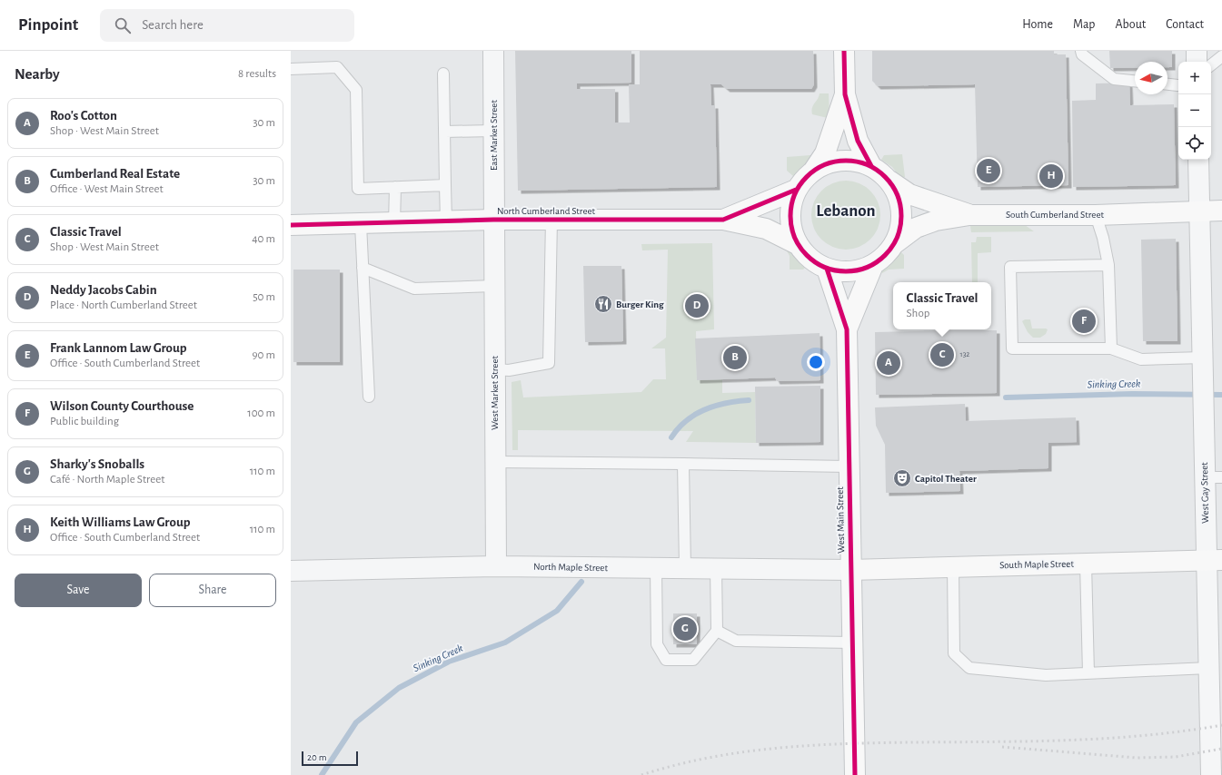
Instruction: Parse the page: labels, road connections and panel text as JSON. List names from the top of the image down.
{
  "streets": {
    "main road": [
      "North Cumberland Street",
      "South Cumberland Street",
      "West Main Street",
      "South Maple Street"
    ],
    "street": [
      "East Market Street",
      "West Market Street",
      "West Gay Street",
      "North Maple Street"
    ]
  },
  "crossings": [
    ["East Market Street", "North Cumberland Street"],
    ["East Market Street", "West Market Street"],
    ["North Cumberland Street", "South Cumberland Street"],
    ["North Cumberland Street", "West Market Street"],
    ["North Cumberland Street", "West Main Street"],
    ["South Cumberland Street", "West Gay Street"],
    ["South Cumberland Street", "West Main Street"],
    ["West Market Street", "North Maple Street"],
    ["West Gay Street", "South Maple Street"],
    ["West Main Street", "South Maple Street"],
    ["West Main Street", "North Maple Street"],
    ["South Maple Street", "North Maple Street"]
  ],
  "districts": ["Lebanon"],
  "water": ["Sinking Creek"],
  "places": {
    "restaurant": ["Burger King"],
    "theatre": ["Capitol Theater"]
  },
  "house_numbers": ["132"],
  "scale_bar": "20 m",
  "north": "left",
  "page": {
    "header": "Pinpoint",
    "search": "Search here",
    "nav": [
      "Home",
      "Map",
      "About",
      "Contact"
    ],
    "heading": ["Nearby", "8 results"],
    "map_buttons": ["+", "−"],
    "list": [
      {
        "mark": "A",
        "name": "Roo's Cotton",
        "note": "Shop · West Main Street",
        "value": "30 m"
      },
      {
        "mark": "B",
        "name": "Cumberland Real Estate",
        "note": "Office · West Main Street",
        "value": "30 m"
      },
      {
        "mark": "C",
        "name": "Classic Travel",
        "note": "Shop · West Main Street",
        "value": "40 m"
      },
      {
        "mark": "D",
        "name": "Neddy Jacobs Cabin",
        "note": "Place · North Cumberland Street",
        "value": "50 m"
      },
      {
        "mark": "E",
        "name": "Frank Lannom Law Group",
        "note": "Office · South Cumberland Street",
        "value": "90 m"
      },
      {
        "mark": "F",
        "name": "Wilson County Courthouse",
        "note": "Public building",
        "value": "100 m"
      },
      {
        "mark": "G",
        "name": "Sharky's Snoballs",
        "note": "Café · North Maple Street",
        "value": "110 m"
      },
      {
        "mark": "H",
        "name": "Keith Williams Law Group",
        "note": "Office · South Cumberland Street",
        "value": "110 m"
      }
    ],
    "pins": [
      "E",
      "H",
      "D",
      "F",
      "C",
      "B",
      "A",
      "G"
    ],
    "popup": ["Classic Travel", "Shop"],
    "buttons": ["Save", "Share"],
    "scale": "20 m"
  }
}
